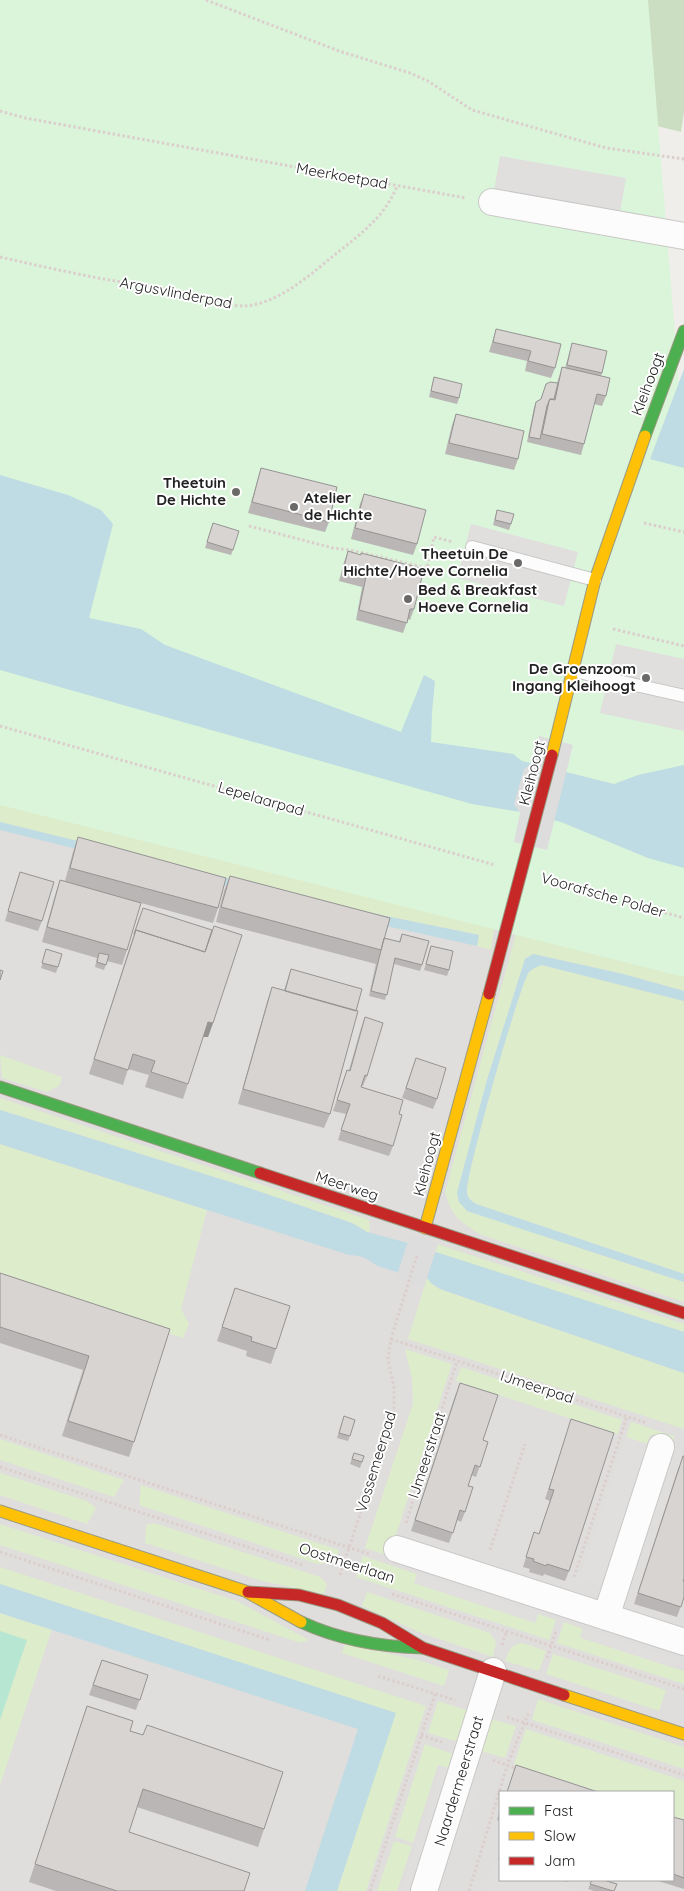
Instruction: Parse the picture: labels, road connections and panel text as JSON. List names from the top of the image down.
{
  "streets": {
    "street": ["Kleihoogt", "Meerweg", "Naardermeerstraat"],
    "path": [
      "Meerkoetpad",
      "Argusvlinderpad",
      "Lepelaarpad",
      "Voorafsche Polder",
      "IJmeerpad",
      "IJmeerstraat",
      "Vossemeerpad",
      "Oostmeerlaan"
    ]
  },
  "crossings": [
    ["Meerkoetpad", "Argusvlinderpad"],
    ["Kleihoogt", "Lepelaarpad"],
    ["Kleihoogt", "Voorafsche Polder"],
    ["Kleihoogt", "Meerweg"],
    ["Lepelaarpad", "Voorafsche Polder"],
    ["IJmeerpad", "IJmeerstraat"],
    ["IJmeerpad", "Vossemeerpad"],
    ["Vossemeerpad", "Oostmeerlaan"]
  ],
  "places": [
    "Theetuin De Hichte",
    "Atelier de Hichte",
    "Theetuin De Hichte/Hoeve Cornelia",
    "Bed & Breakfast Hoeve Cornelia",
    "De Groenzoom Ingang Kleihoogt"
  ],
  "legend": ["Fast", "Slow", "Jam"]
}
